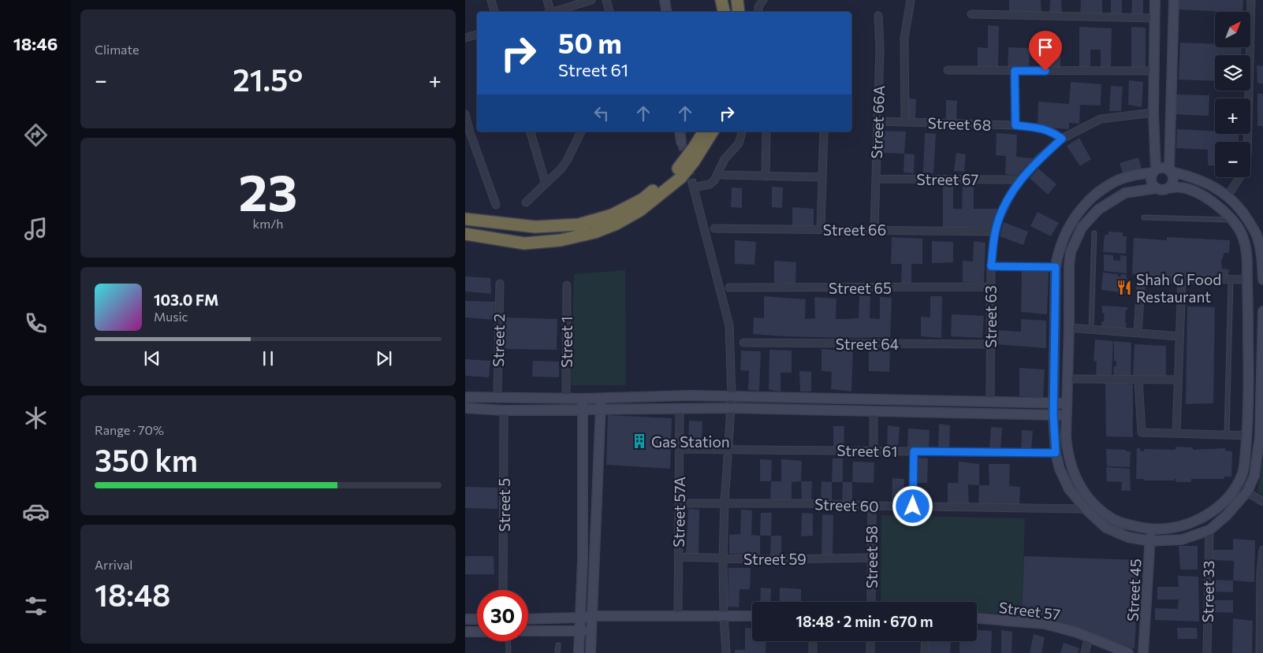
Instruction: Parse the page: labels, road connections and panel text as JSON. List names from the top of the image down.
{
  "streets": {
    "street": [
      "Street 66A",
      "Street 68",
      "Street 67",
      "Street 66",
      "Street 65",
      "Street 63",
      "Street 2",
      "Street 1",
      "Street 64",
      "Street 61",
      "Street 5",
      "Street 60",
      "Street 57A",
      "Street 58",
      "Street 59",
      "Street 45",
      "Street 33",
      "Street 57"
    ]
  },
  "crossings": [
    ["Street 66A", "Street 68"],
    ["Street 66A", "Street 67"],
    ["Street 66A", "Street 66"],
    ["Street 68", "Street 63"],
    ["Street 67", "Street 63"],
    ["Street 66", "Street 63"],
    ["Street 65", "Street 63"],
    ["Street 63", "Street 64"],
    ["Street 61", "Street 57A"],
    ["Street 60", "Street 57A"],
    ["Street 60", "Street 58"],
    ["Street 57A", "Street 59"],
    ["Street 58", "Street 59"]
  ],
  "places": {
    "restaurant": ["Shah G Food Restaurant"],
    "building": ["Gas Station"]
  },
  "north": "top right",
  "page": {
    "tabs": "18:46",
    "tile": [
      "Climate",
      ["23", "km/h"],
      ["Range · 70%", "350 km"],
      ["Arrival", "18:48"]
    ],
    "map_buttons": ["+", "−"],
    "turn": ["50 m", "Street 61"],
    "heat": ["−", "21.5°", "+"],
    "song": ["103.0 FM", "Music"],
    "limit": "30",
    "trip": "18:48 · 2 min · 670 m"
  }
}
